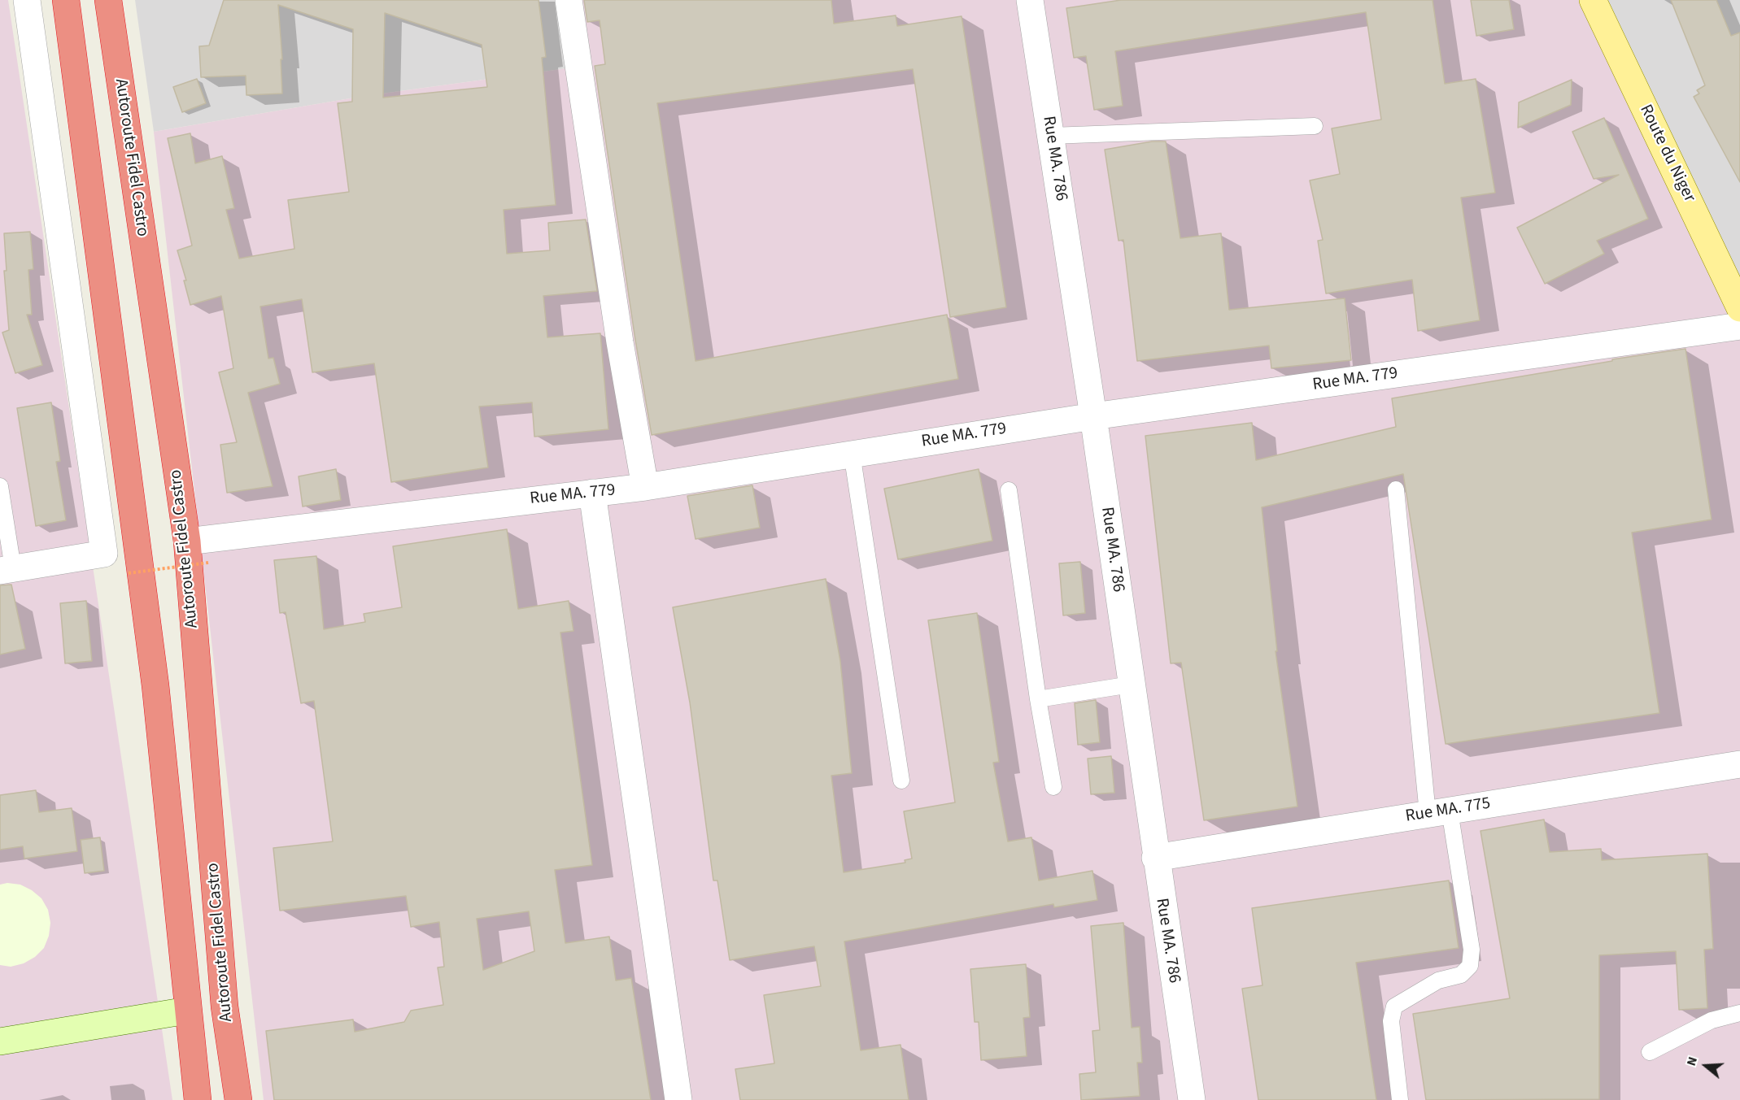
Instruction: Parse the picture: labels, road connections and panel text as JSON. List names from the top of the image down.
{
  "streets": {
    "highway": ["Autoroute Fidel Castro"],
    "main road": ["Route du Niger"],
    "street": ["Rue MA. 786", "Rue MA. 779", "Rue MA. 775"]
  },
  "crossings": [
    ["Autoroute Fidel Castro", "Rue MA. 779"],
    ["Rue MA. 786", "Rue MA. 779"],
    ["Rue MA. 786", "Rue MA. 775"]
  ],
  "north": "left"
}
